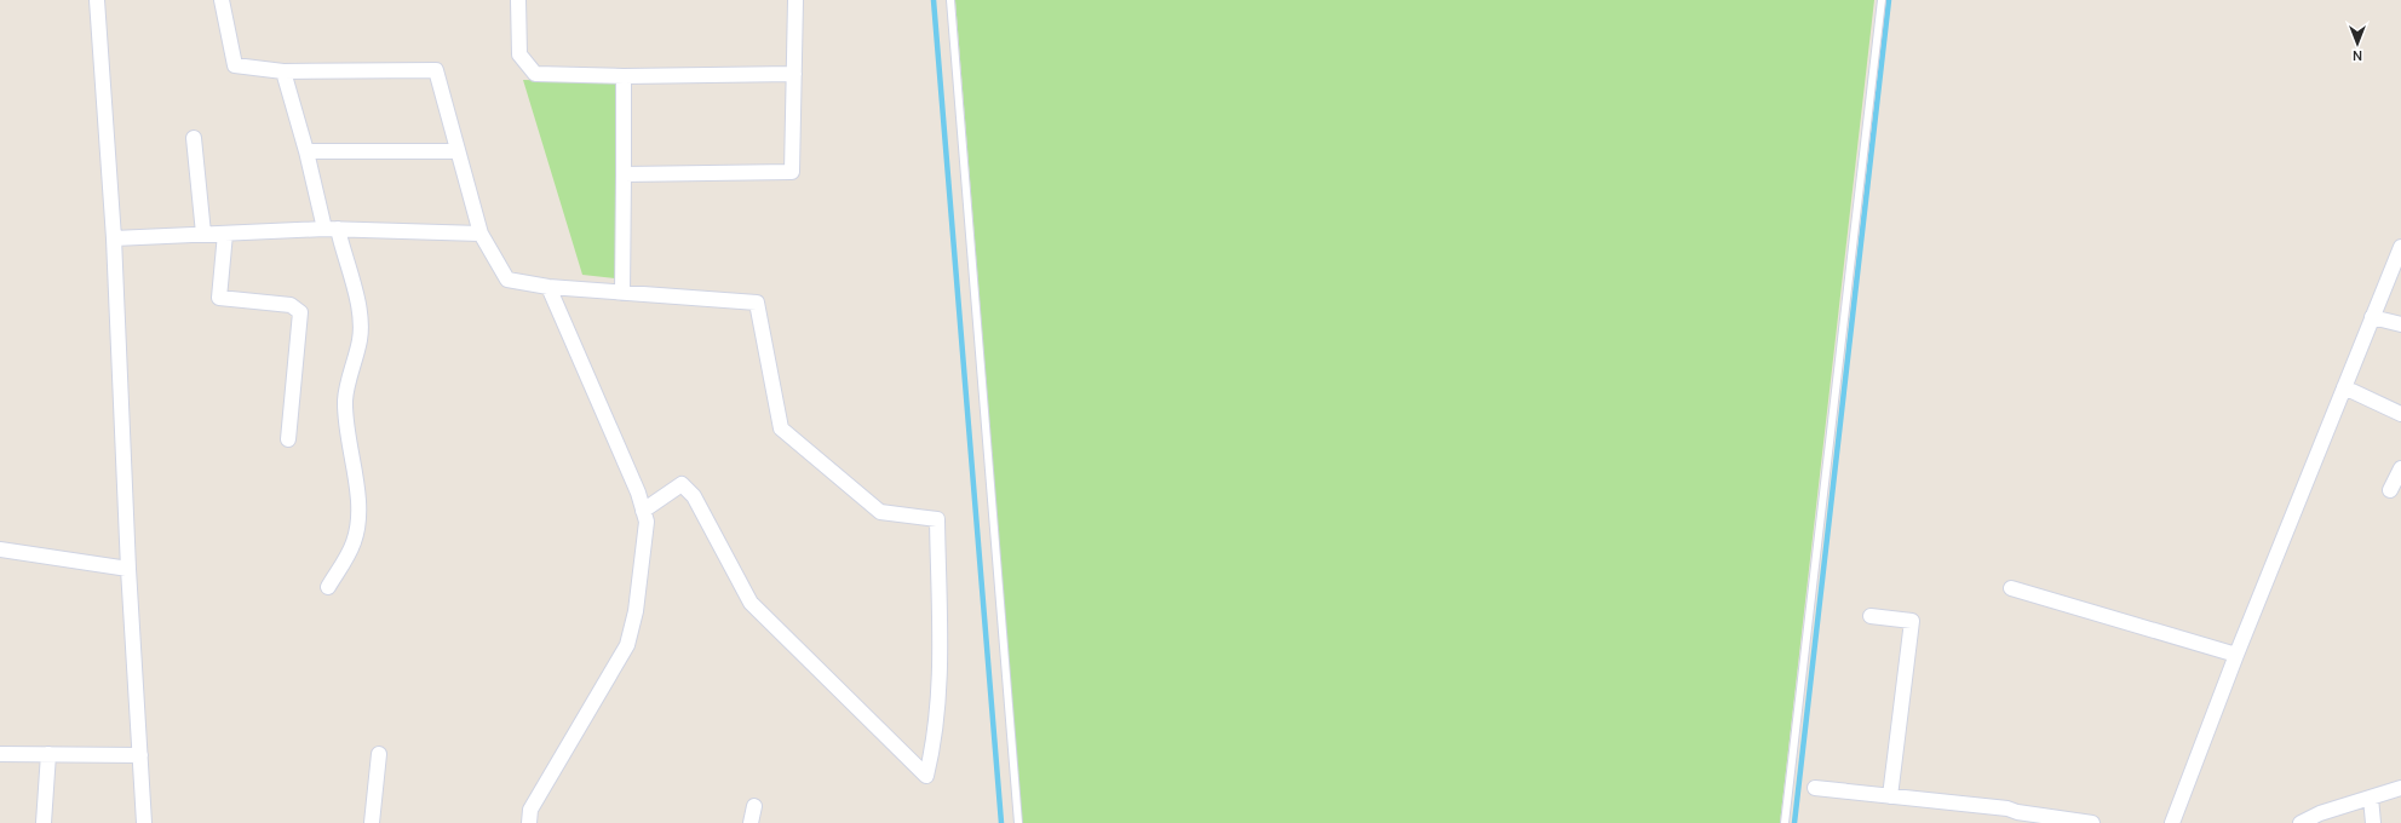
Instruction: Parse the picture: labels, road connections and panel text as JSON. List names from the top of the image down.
{
  "north": "bottom"
}
